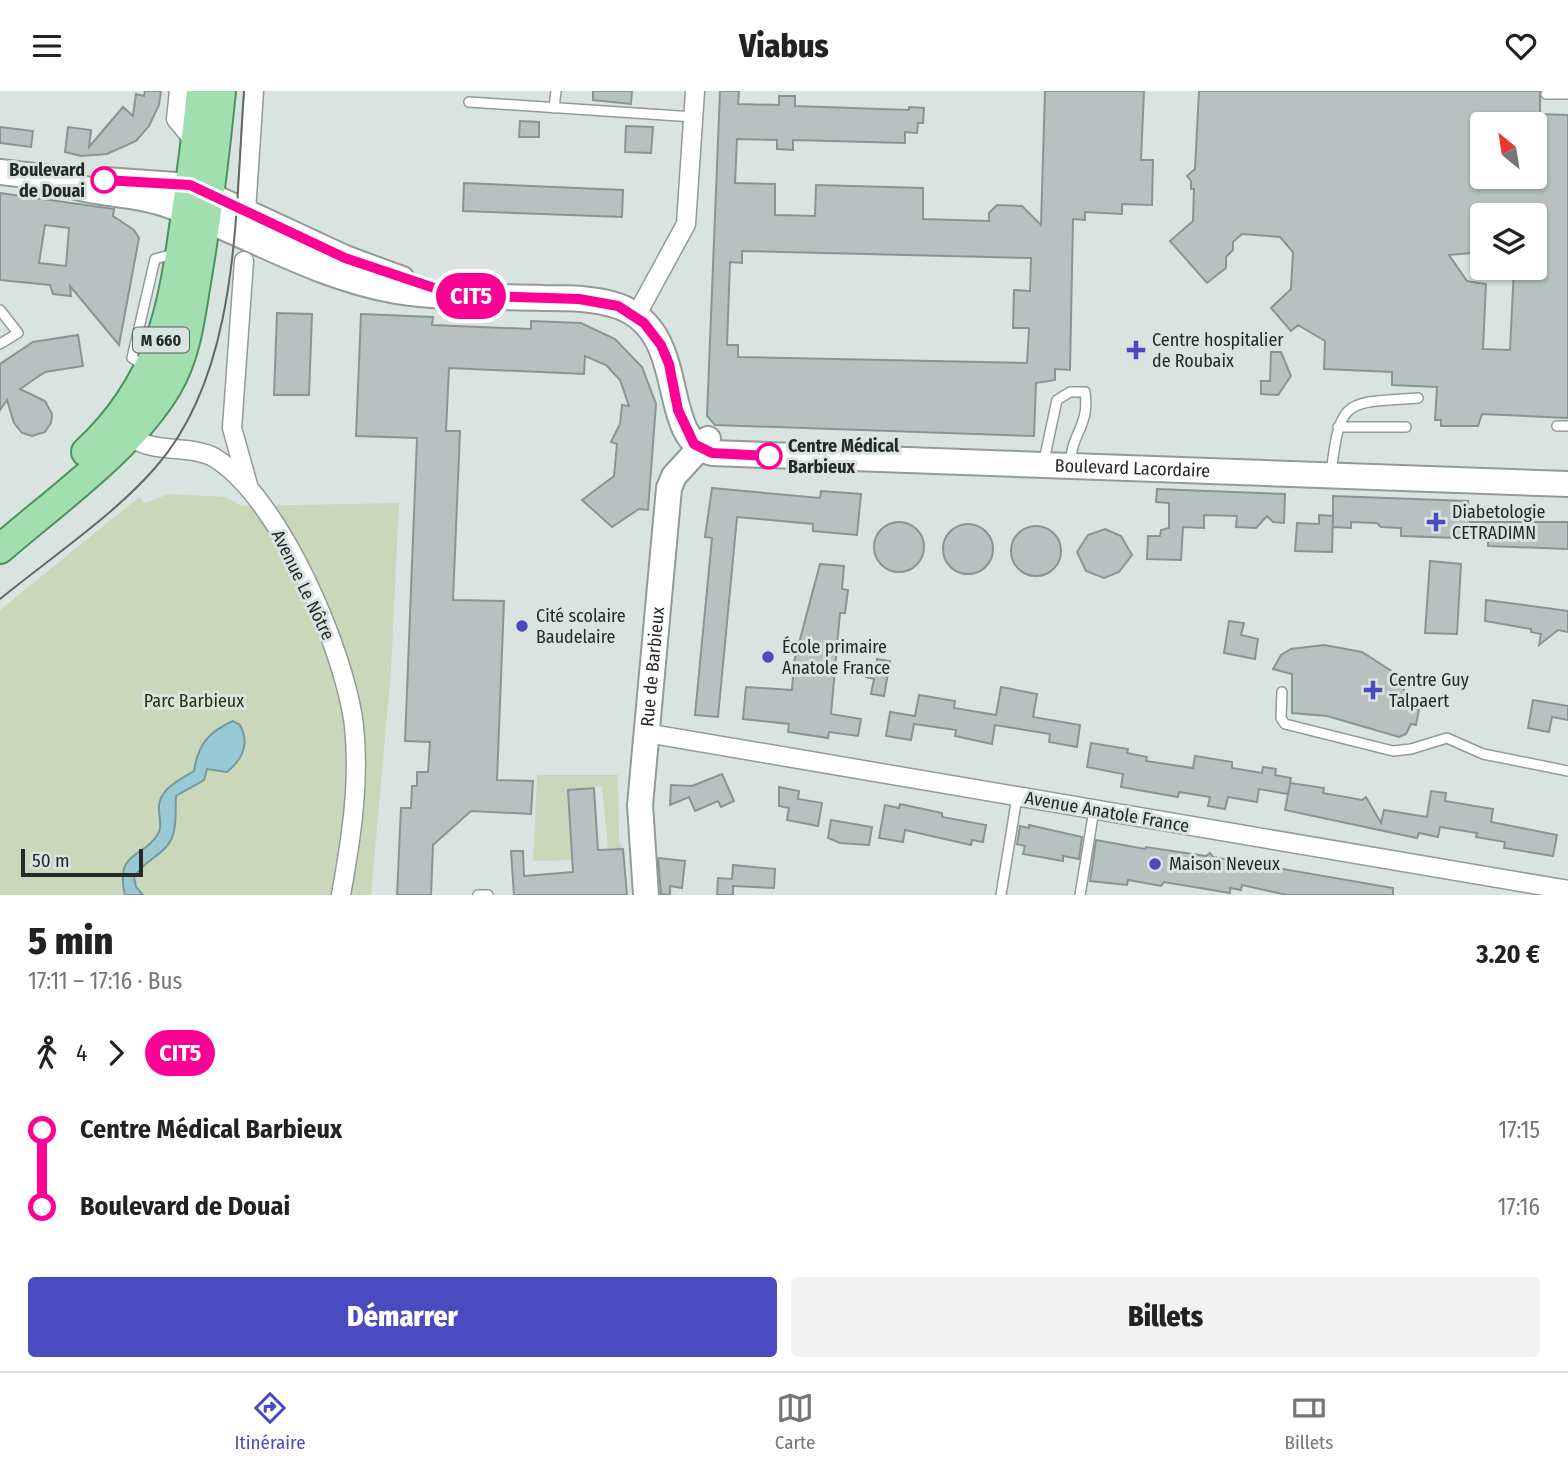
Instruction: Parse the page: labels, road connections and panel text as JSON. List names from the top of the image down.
{
  "streets": {
    "main road": ["M 660", "Boulevard Lacordaire", "Rue de Barbieux"],
    "street": ["Avenue Le Nôtre", "Avenue Anatole France"]
  },
  "crossings": [
    ["M 660", "Avenue Le Nôtre"],
    ["Boulevard Lacordaire", "Rue de Barbieux"],
    ["Rue de Barbieux", "Avenue Anatole France"]
  ],
  "parks": ["Parc Barbieux"],
  "places": {
    "other": [
      "Boulevard de Douai",
      "Centre Médical Barbieux",
      "Cité scolaire Baudelaire",
      "École primaire Anatole France",
      "Maison Neveux"
    ],
    "health": ["Centre hospitalier de Roubaix", "Diabetologie CETRADIMN", "Centre Guy Talpaert"]
  },
  "lines": ["bus line CIT5"],
  "scale_bar": "50 m",
  "north": "top left",
  "page": {
    "header": "Viabus",
    "on_map": "CIT5",
    "scale": "50 m",
    "heading": ["5 min", "17:11 – 17:16 · Bus", "3.20 €"],
    "legs": ["4", "CIT5"],
    "list": [
      {
        "name": "Centre Médical Barbieux",
        "value": "17:15"
      },
      {
        "name": "Boulevard de Douai",
        "value": "17:16"
      }
    ],
    "buttons": ["Démarrer", "Billets"],
    "tabs": ["Itinéraire", "Carte", "Billets"]
  }
}
